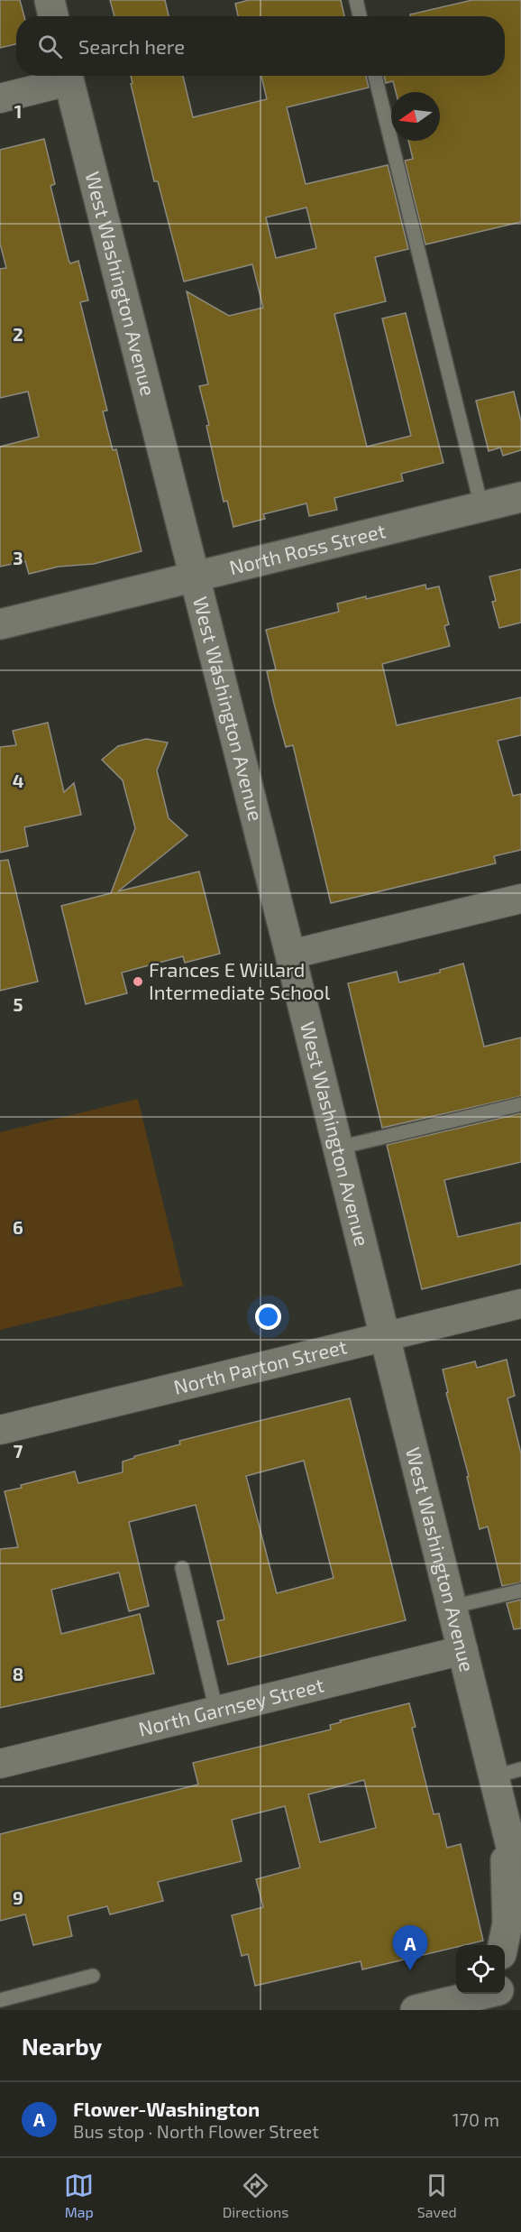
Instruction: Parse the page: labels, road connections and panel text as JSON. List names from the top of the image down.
{
  "streets": {
    "street": [
      "West Washington Avenue",
      "North Ross Street",
      "North Parton Street",
      "North Garnsey Street"
    ]
  },
  "crossings": [
    ["West Washington Avenue", "North Ross Street"],
    ["West Washington Avenue", "North Parton Street"],
    ["West Washington Avenue", "North Garnsey Street"]
  ],
  "places": ["Frances E Willard Intermediate School"],
  "north": "left",
  "page": {
    "search": "Search here",
    "pins": "A",
    "heading": "Nearby",
    "list": [
      {
        "mark": "A",
        "name": "Flower-Washington",
        "note": "Bus stop · North Flower Street",
        "value": "170 m"
      }
    ],
    "nav": ["Map", "Directions", "Saved"]
  },
  "grid": {
    "rows": [
      "1",
      "2",
      "3",
      "4",
      "5",
      "6",
      "7",
      "8",
      "9"
    ]
  }
}
